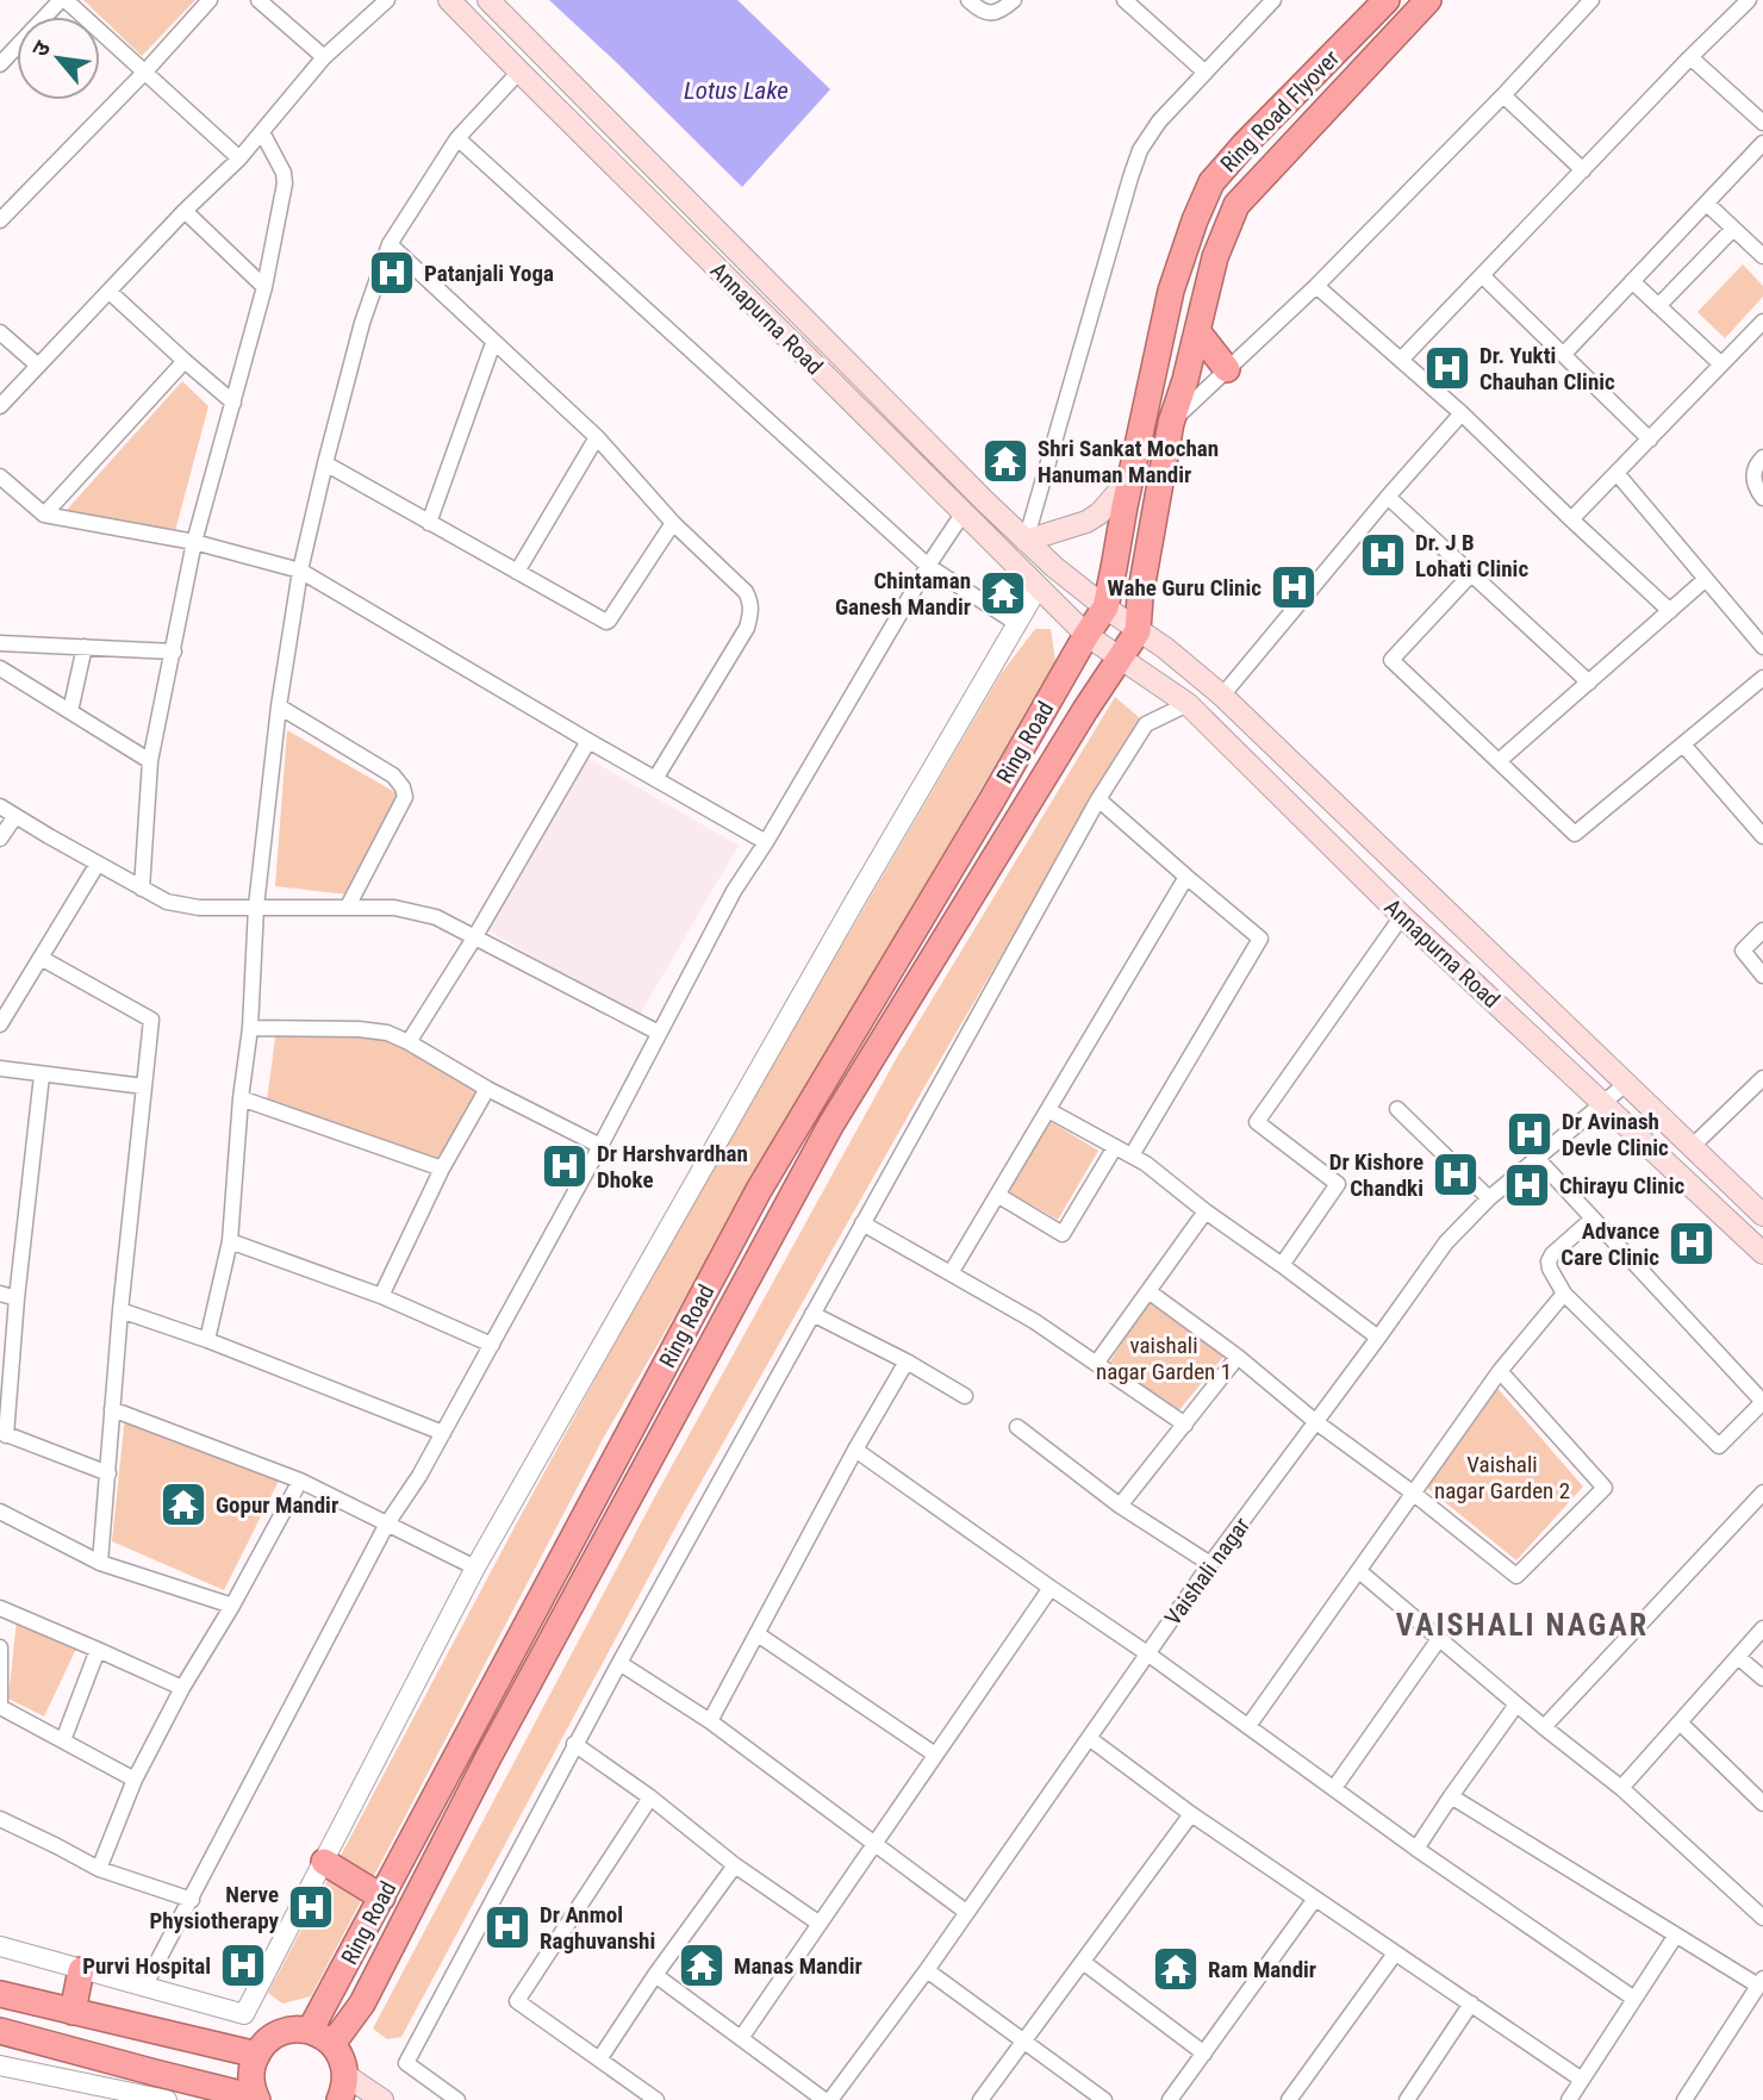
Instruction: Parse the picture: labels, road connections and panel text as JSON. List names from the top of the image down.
{
  "streets": {
    "highway": ["Ring Road Flyover", "Ring Road"],
    "main road": ["Annapurna Road"],
    "street": ["Vaishali nagar"]
  },
  "crossings": [
    ["Annapurna Road", "Ring Road"],
    ["Annapurna Road", "Vaishali nagar"]
  ],
  "districts": ["VAISHALI NAGAR"],
  "water": ["Lotus Lake"],
  "parks": ["vaishali nagar Garden 1", "Vaishali nagar Garden 2"],
  "places": {
    "hospital": [
      "Patanjali Yoga",
      "Dr. Yukti Chauhan Clinic",
      "Dr. J B Lohati Clinic",
      "Wahe Guru Clinic",
      "Dr Avinash Devle Clinic",
      "Dr Harshvardhan Dhoke",
      "Dr Kishore Chandki",
      "Chirayu Clinic",
      "Advance Care Clinic",
      "Nerve Physiotherapy",
      "Dr Anmol Raghuvanshi",
      "Purvi Hospital"
    ],
    "temple": [
      "Shri Sankat Mochan Hanuman Mandir",
      "Chintaman Ganesh Mandir",
      "Gopur Mandir",
      "Manas Mandir",
      "Ram Mandir"
    ]
  },
  "north": "top left"
}
